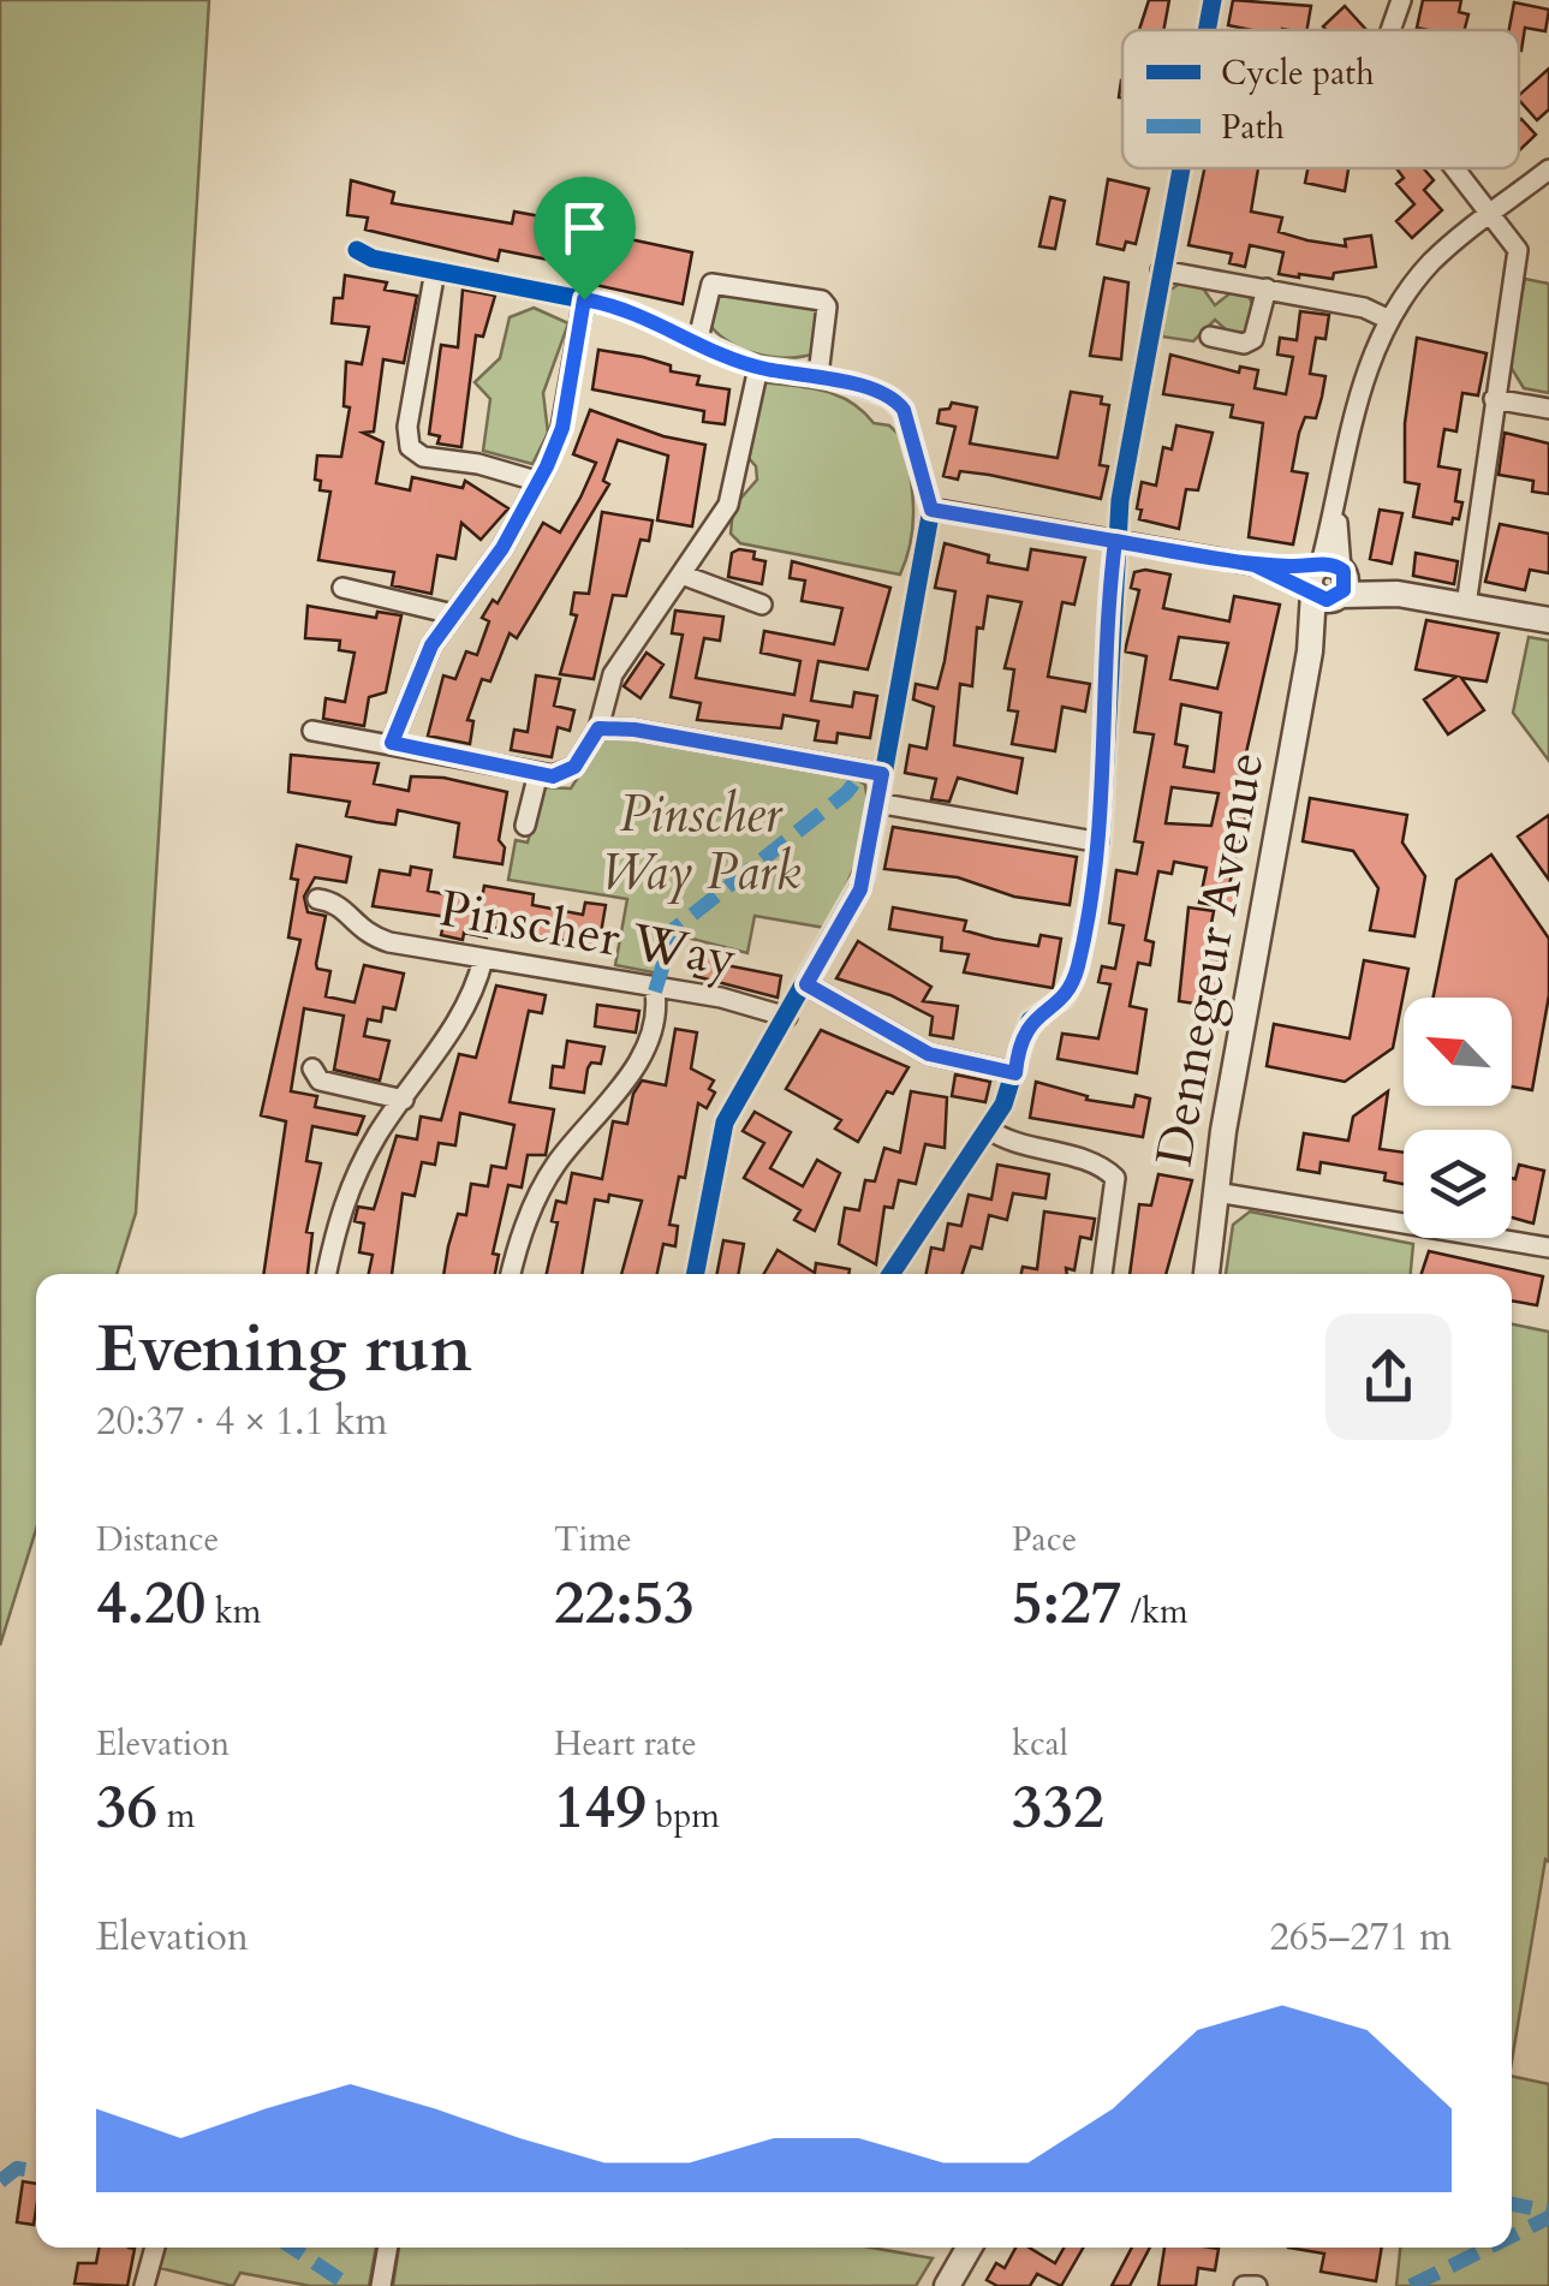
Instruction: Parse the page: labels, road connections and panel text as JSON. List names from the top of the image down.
{
  "streets": {
    "street": ["Pinscher Way", "Dennegeur Avenue"]
  },
  "parks": ["Pinscher Way Park"],
  "legend": ["Cycle path", "Path"],
  "north": "top left",
  "page": {
    "heading": ["Evening run", "20:37 · 4 × 1.1 km"],
    "stats": [
      ["Distance", "4.20 km"],
      ["Time", "22:53"],
      ["Pace", "5:27 /km"],
      ["Elevation", "36 m"],
      ["Heart rate", "149 bpm"],
      ["kcal", "332"]
    ],
    "chart": ["Elevation", "265–271 m"]
  }
}
